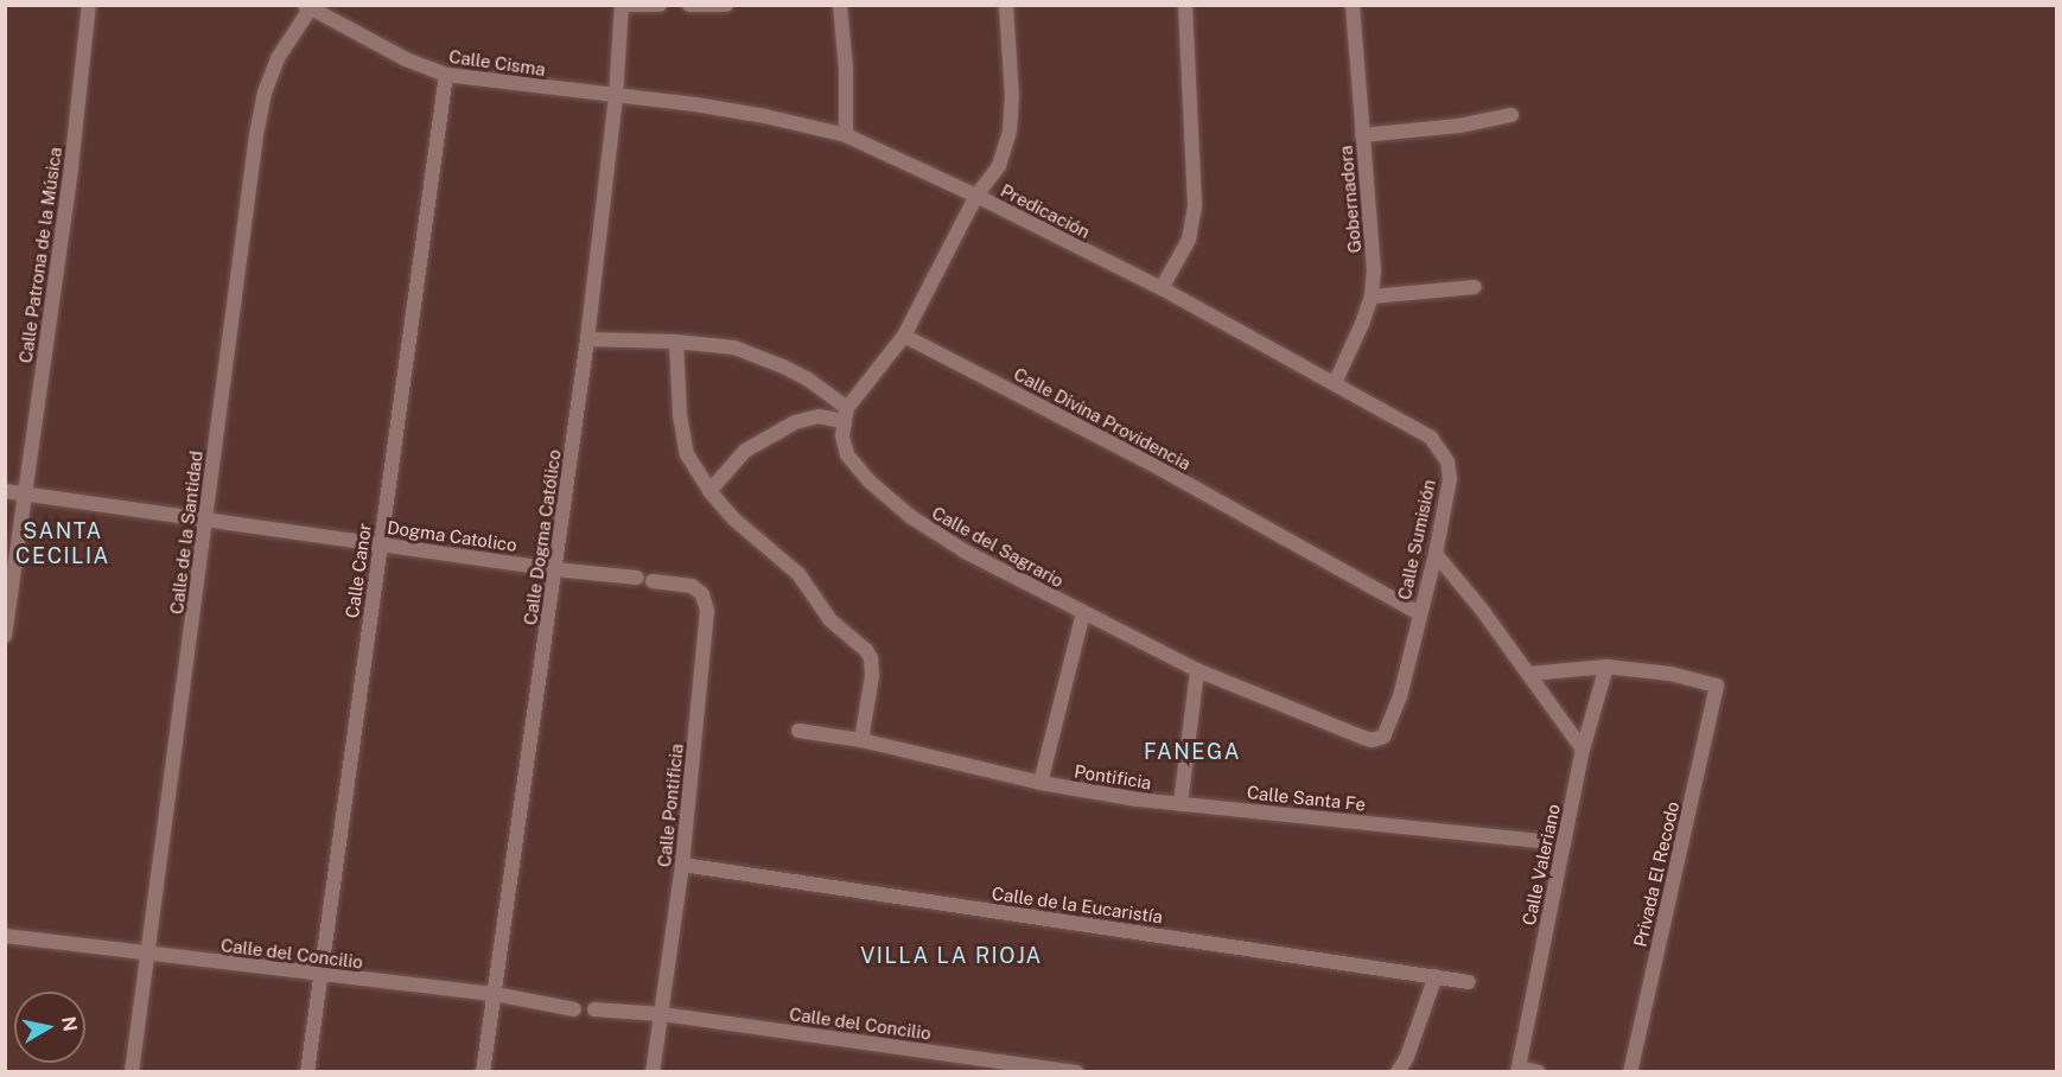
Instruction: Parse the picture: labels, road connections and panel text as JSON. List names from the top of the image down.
{
  "streets": {
    "street": [
      "Calle Cisma",
      "Gobernadora",
      "Predicación",
      "Calle Patrona de la Música",
      "Calle Divina Providencia",
      "Calle de la Santidad",
      "Dogma Catolico",
      "Calle Dogma Católico",
      "Calle Sumisión",
      "Calle del Sagrario",
      "Calle Canor",
      "Pontificia",
      "Calle Santa Fe",
      "Calle Pontificia",
      "Calle Valeriano",
      "Privada El Recodo",
      "Calle de la Eucaristía",
      "Calle del Concilio"
    ]
  },
  "crossings": [
    ["Calle Cisma", "Predicación"],
    ["Calle Cisma", "Calle de la Santidad"],
    ["Calle Cisma", "Calle Dogma Católico"],
    ["Calle Cisma", "Calle Canor"],
    ["Gobernadora", "Predicación"],
    ["Predicación", "Calle Dogma Católico"],
    ["Predicación", "Calle Sumisión"],
    ["Calle Patrona de la Música", "Dogma Catolico"],
    ["Calle Divina Providencia", "Calle Sumisión"],
    ["Calle de la Santidad", "Dogma Catolico"],
    ["Calle de la Santidad", "Calle del Concilio"],
    ["Dogma Catolico", "Calle Dogma Católico"],
    ["Dogma Catolico", "Calle Canor"],
    ["Calle Dogma Católico", "Calle del Concilio"],
    ["Calle Sumisión", "Calle del Sagrario"],
    ["Calle Canor", "Calle del Concilio"],
    ["Pontificia", "Calle Santa Fe"],
    ["Calle Santa Fe", "Calle Valeriano"],
    ["Calle Pontificia", "Calle de la Eucaristía"],
    ["Calle Pontificia", "Calle del Concilio"],
    ["Calle Valeriano", "Privada El Recodo"]
  ],
  "districts": ["SANTA CECILIA", "FANEGA", "VILLA LA RIOJA"],
  "north": "right"
}
